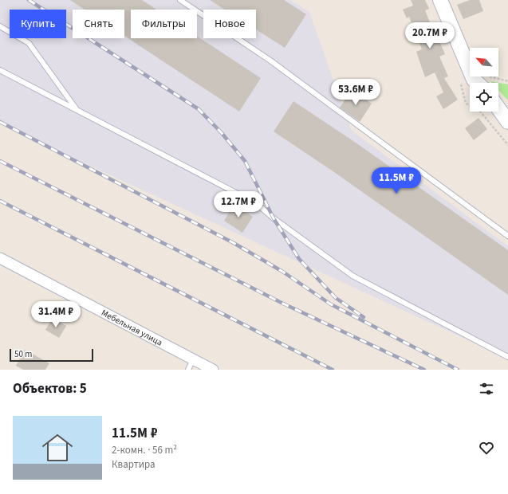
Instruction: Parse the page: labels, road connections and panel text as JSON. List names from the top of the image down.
{
  "streets": {
    "street": ["Мебельная улица"]
  },
  "scale_bar": "50 m",
  "north": "top left",
  "page": {
    "chip": [
      "Купить",
      "Снять",
      "Фильтры",
      "Новое"
    ],
    "price": [
      "20.7M ₽",
      "53.6M ₽",
      "11.5M ₽",
      "12.7M ₽",
      "31.4M ₽"
    ],
    "scale": "50 m",
    "heading": "Объектов: 5",
    "list": [
      {
        "name": "11.5M ₽",
        "note": "2-комн. · 56 m² · Квартира"
      }
    ]
  }
}
